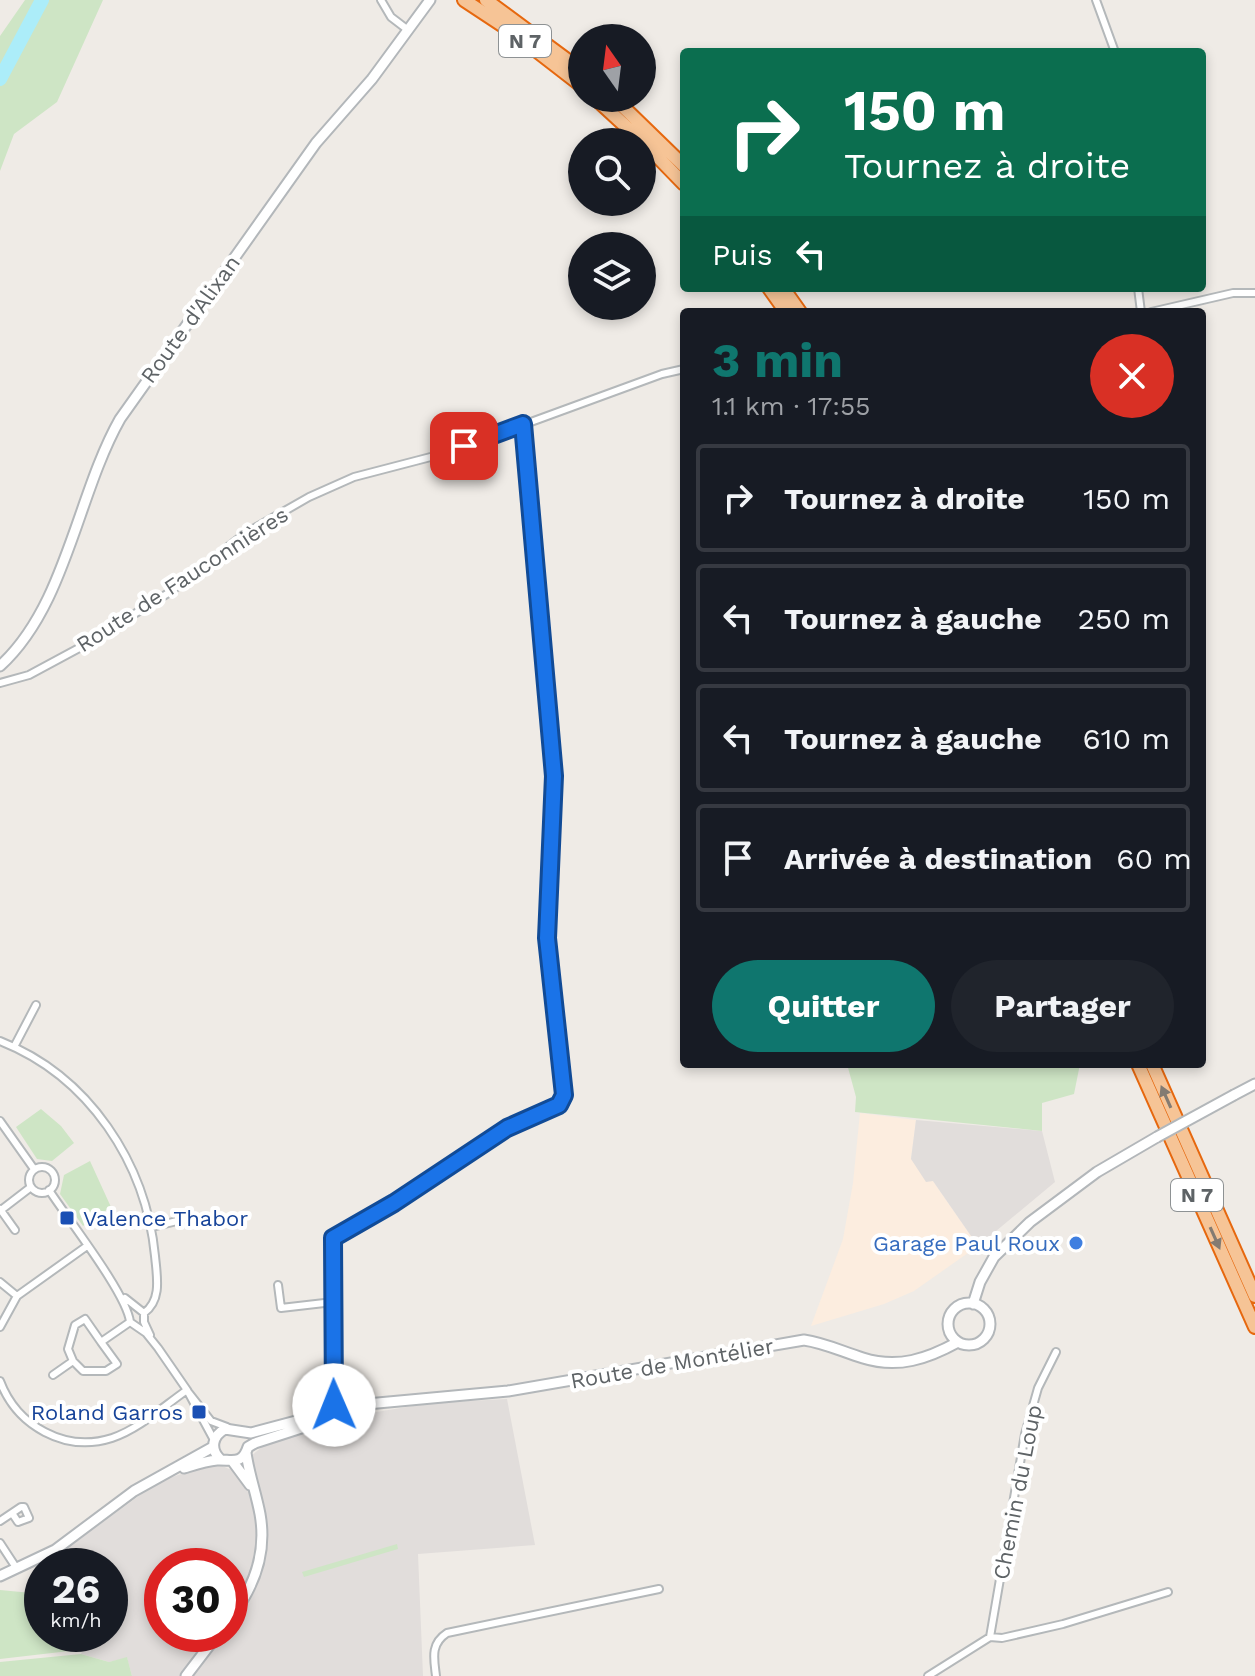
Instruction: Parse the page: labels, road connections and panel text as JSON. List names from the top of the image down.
{
  "streets": {
    "highway": ["N 7"],
    "main road": ["Route d'Alixan", "Route de Montélier"],
    "street": ["Route de Fauconnières", "Chemin du Loup"]
  },
  "places": {
    "transit": ["Valence Thabor", "Roland Garros"],
    "other": ["Garage Paul Roux"]
  },
  "north": "top",
  "page": {
    "turn": ["150 m", "Tournez à droite"],
    "then": "Puis",
    "heading": ["3 min", "1.1 km · 17:55"],
    "list": [
      {
        "name": "Tournez à droite",
        "value": "150 m"
      },
      {
        "name": "Tournez à gauche",
        "value": "250 m"
      },
      {
        "name": "Tournez à gauche",
        "value": "610 m"
      },
      {
        "name": "Arrivée à destination",
        "value": "60 m"
      }
    ],
    "buttons": ["Quitter", "Partager"],
    "speed": "26 km/h",
    "limit": "30"
  }
}
